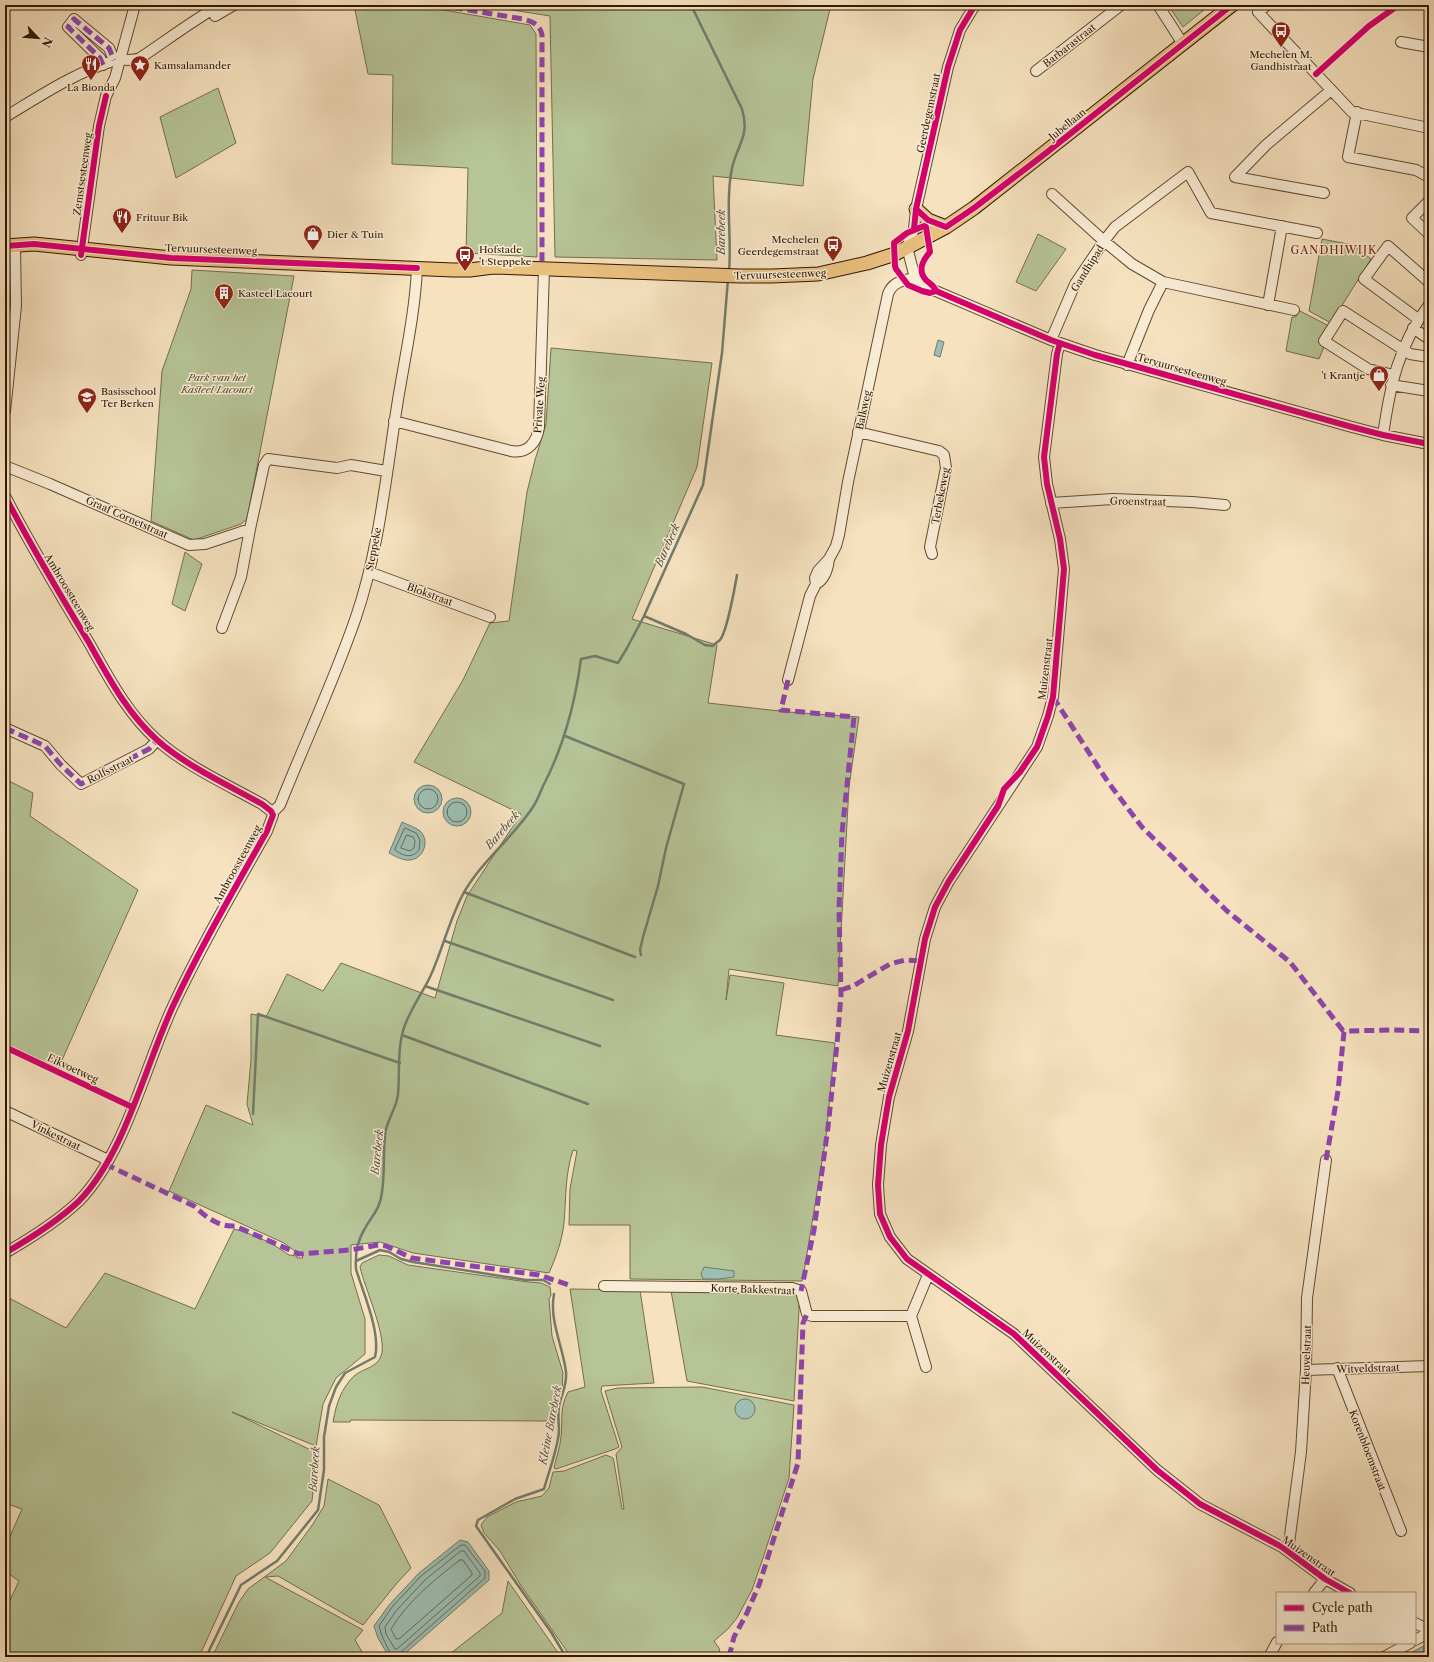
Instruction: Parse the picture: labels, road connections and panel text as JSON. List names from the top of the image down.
{
  "streets": {
    "main road": ["Jubellaan", "Tervuursesteenweg"],
    "street": [
      "Barbarastraat",
      "Geerdegemstraat",
      "Zemstsesteenweg",
      "Gandhipad",
      "Private Weg",
      "Balkweg",
      "Terbekeweg",
      "Groenstraat",
      "Graaf Cornetstraat",
      "Steppeke",
      "Ambroossteenweg",
      "Blokstraat",
      "Muizenstraat",
      "Rolfsstraat",
      "Vinkestraat",
      "Korte Bakkestraat",
      "Heuvelstraat",
      "Witveldstraat",
      "Korenbloemstraat"
    ],
    "cycle path": ["Eikvoetweg"]
  },
  "crossings": [
    ["Geerdegemstraat", "Jubellaan"],
    ["Geerdegemstraat", "Tervuursesteenweg"],
    ["Jubellaan", "Tervuursesteenweg"],
    ["Zemstsesteenweg", "Tervuursesteenweg"],
    ["Tervuursesteenweg", "Gandhipad"],
    ["Tervuursesteenweg", "Private Weg"],
    ["Tervuursesteenweg", "Balkweg"],
    ["Tervuursesteenweg", "Steppeke"],
    ["Tervuursesteenweg", "Muizenstraat"],
    ["Gandhipad", "Muizenstraat"],
    ["Private Weg", "Steppeke"],
    ["Balkweg", "Terbekeweg"],
    ["Groenstraat", "Muizenstraat"],
    ["Steppeke", "Ambroossteenweg"],
    ["Steppeke", "Blokstraat"],
    ["Ambroossteenweg", "Rolfsstraat"],
    ["Ambroossteenweg", "Vinkestraat"],
    ["Muizenstraat", "Heuvelstraat"],
    ["Heuvelstraat", "Witveldstraat"],
    ["Witveldstraat", "Korenbloemstraat"]
  ],
  "districts": ["GANDHIWIJK"],
  "water": ["Barebeek", "Kleine Barebeek"],
  "parks": ["Park van het Kasteel Lacourt"],
  "places": {
    "bus stop": ["Mechelen M. Gandhistraat", "Mechelen Geerdegemstraat", "Hofstade 't Steppeke"],
    "restaurant": ["La Bionda", "Frituur Bik"],
    "place": ["Kamsalamander"],
    "shop": ["Dier & Tuin", "'t Krantje"],
    "building": ["Kasteel Lacourt"],
    "school or university": ["Basisschool Ter Berken"]
  },
  "legend": ["Cycle path", "Path"],
  "north": "bottom right"
}
